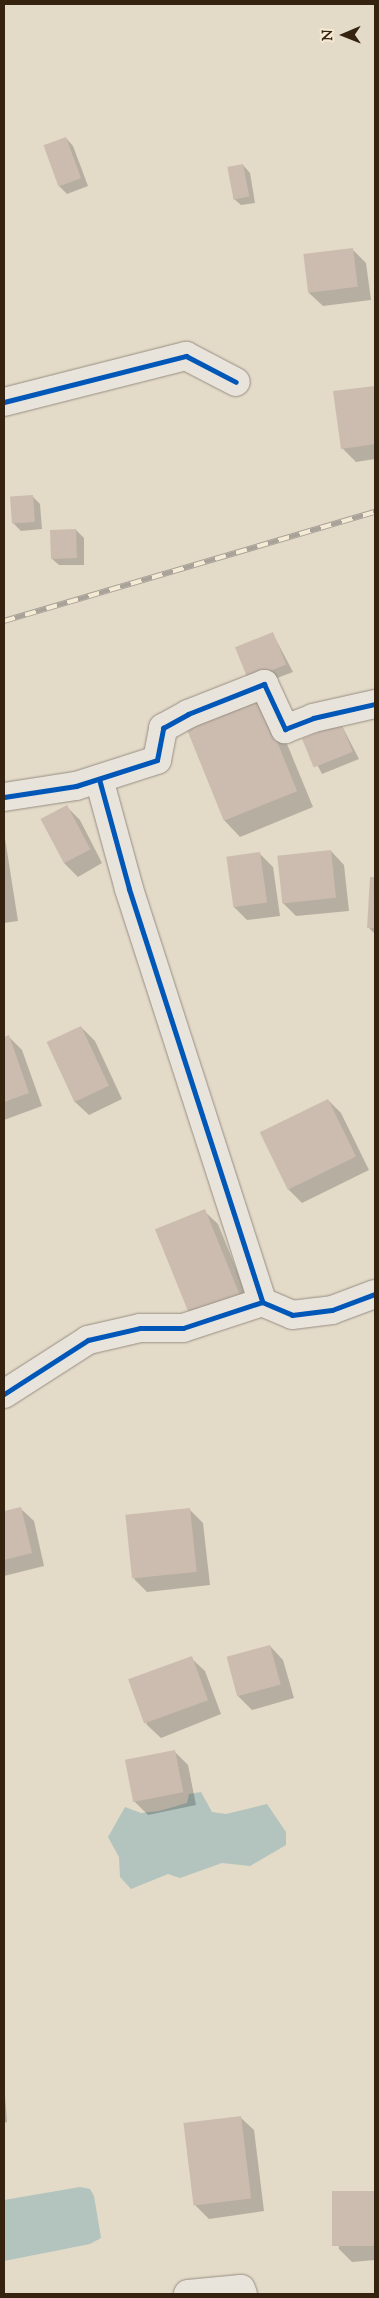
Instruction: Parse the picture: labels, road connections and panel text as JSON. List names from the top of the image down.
{
  "north": "left"
}
